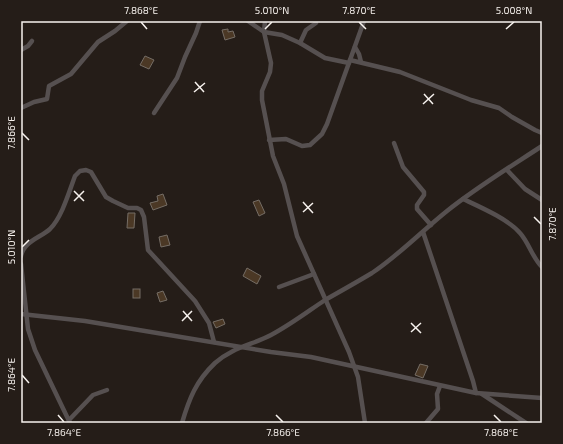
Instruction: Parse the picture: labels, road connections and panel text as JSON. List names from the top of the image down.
{
  "coordinates": [
    "7.868°E",
    "5.010°N",
    "7.870°E",
    "5.008°N",
    "7.866°E",
    "7.864°E"
  ]
}
